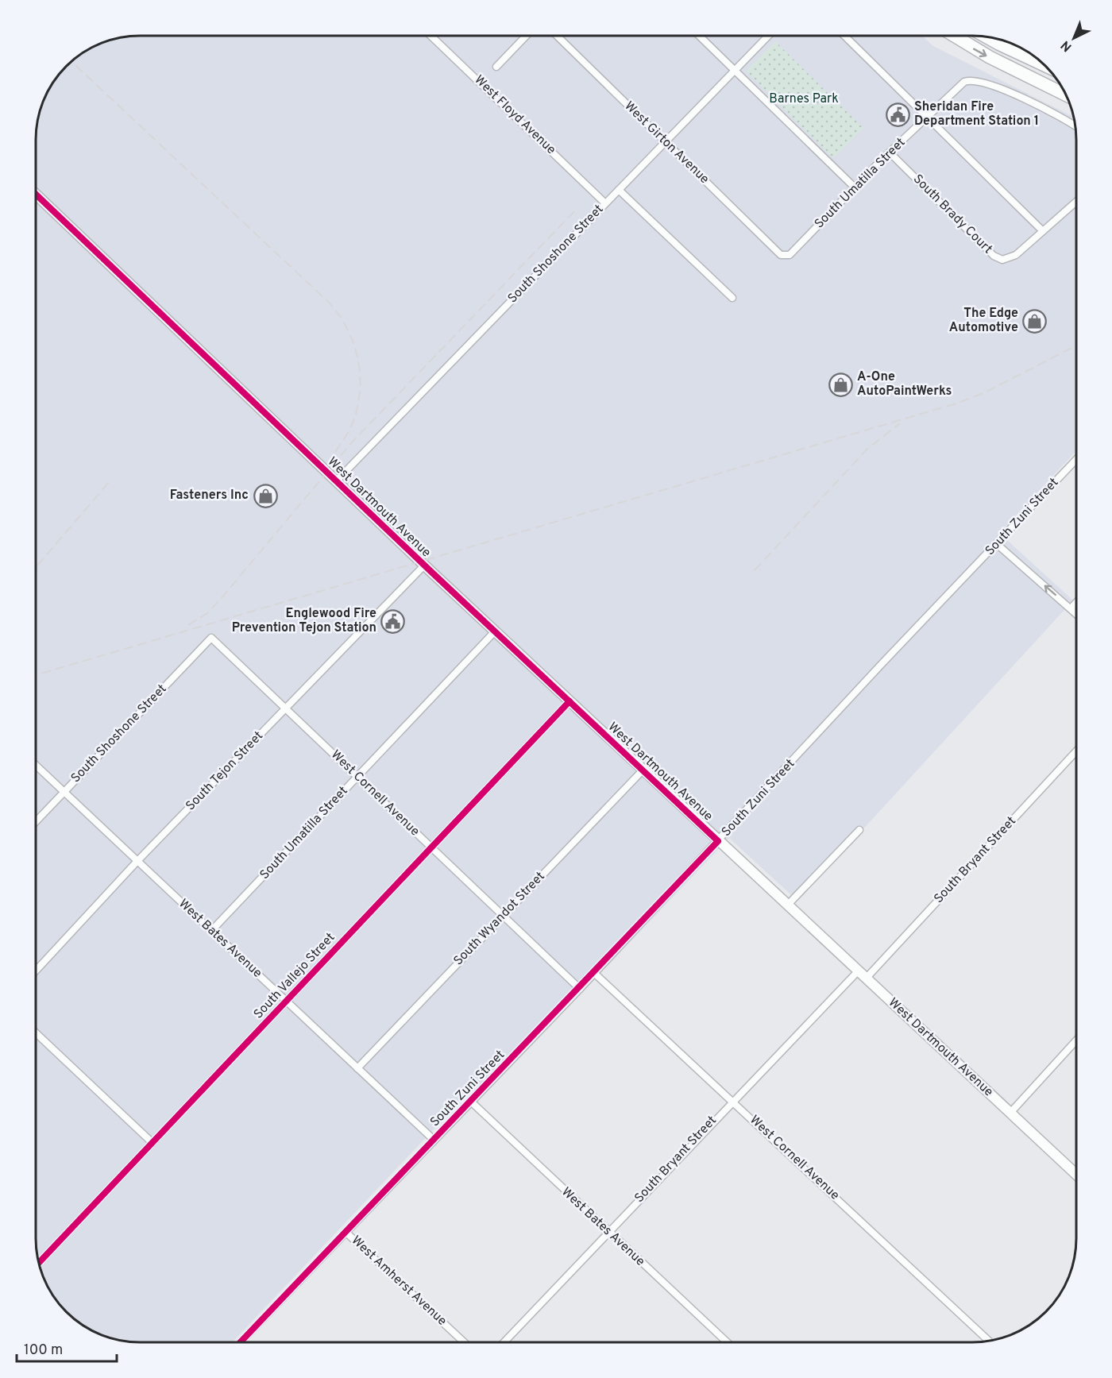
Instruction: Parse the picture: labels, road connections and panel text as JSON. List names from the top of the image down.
{
  "streets": {
    "main road": ["West Dartmouth Avenue"],
    "street": [
      "West Floyd Avenue",
      "West Girton Avenue",
      "South Umatilla Street",
      "South Brady Court",
      "South Shoshone Street",
      "South Zuni Street",
      "South Tejon Street",
      "West Cornell Avenue",
      "South Bryant Street",
      "South Wyandot Street",
      "West Bates Avenue",
      "South Vallejo Street",
      "West Amherst Avenue"
    ]
  },
  "crossings": [
    ["West Floyd Avenue", "South Shoshone Street"],
    ["West Girton Avenue", "South Umatilla Street"],
    ["West Girton Avenue", "South Shoshone Street"],
    ["South Umatilla Street", "South Brady Court"],
    ["South Umatilla Street", "West Dartmouth Avenue"],
    ["South Umatilla Street", "West Cornell Avenue"],
    ["South Umatilla Street", "West Bates Avenue"],
    ["South Shoshone Street", "West Dartmouth Avenue"],
    ["South Shoshone Street", "West Cornell Avenue"],
    ["South Shoshone Street", "West Bates Avenue"],
    ["West Dartmouth Avenue", "South Zuni Street"],
    ["West Dartmouth Avenue", "South Tejon Street"],
    ["West Dartmouth Avenue", "South Bryant Street"],
    ["West Dartmouth Avenue", "South Wyandot Street"],
    ["West Dartmouth Avenue", "South Vallejo Street"],
    ["South Zuni Street", "West Cornell Avenue"],
    ["South Zuni Street", "West Bates Avenue"],
    ["South Zuni Street", "West Amherst Avenue"],
    ["South Tejon Street", "West Cornell Avenue"],
    ["South Tejon Street", "West Bates Avenue"],
    ["West Cornell Avenue", "South Bryant Street"],
    ["West Cornell Avenue", "South Wyandot Street"],
    ["West Cornell Avenue", "South Vallejo Street"],
    ["South Bryant Street", "West Bates Avenue"],
    ["South Wyandot Street", "West Bates Avenue"],
    ["West Bates Avenue", "South Vallejo Street"]
  ],
  "parks": ["Barnes Park"],
  "places": {
    "public building": ["Sheridan Fire Department Station 1", "Englewood Fire Prevention Tejon Station"],
    "shop": ["The Edge Automotive", "A-One AutoPaintWerks", "Fasteners Inc"]
  },
  "scale_bar": "100 m",
  "north": "bottom left"
}
